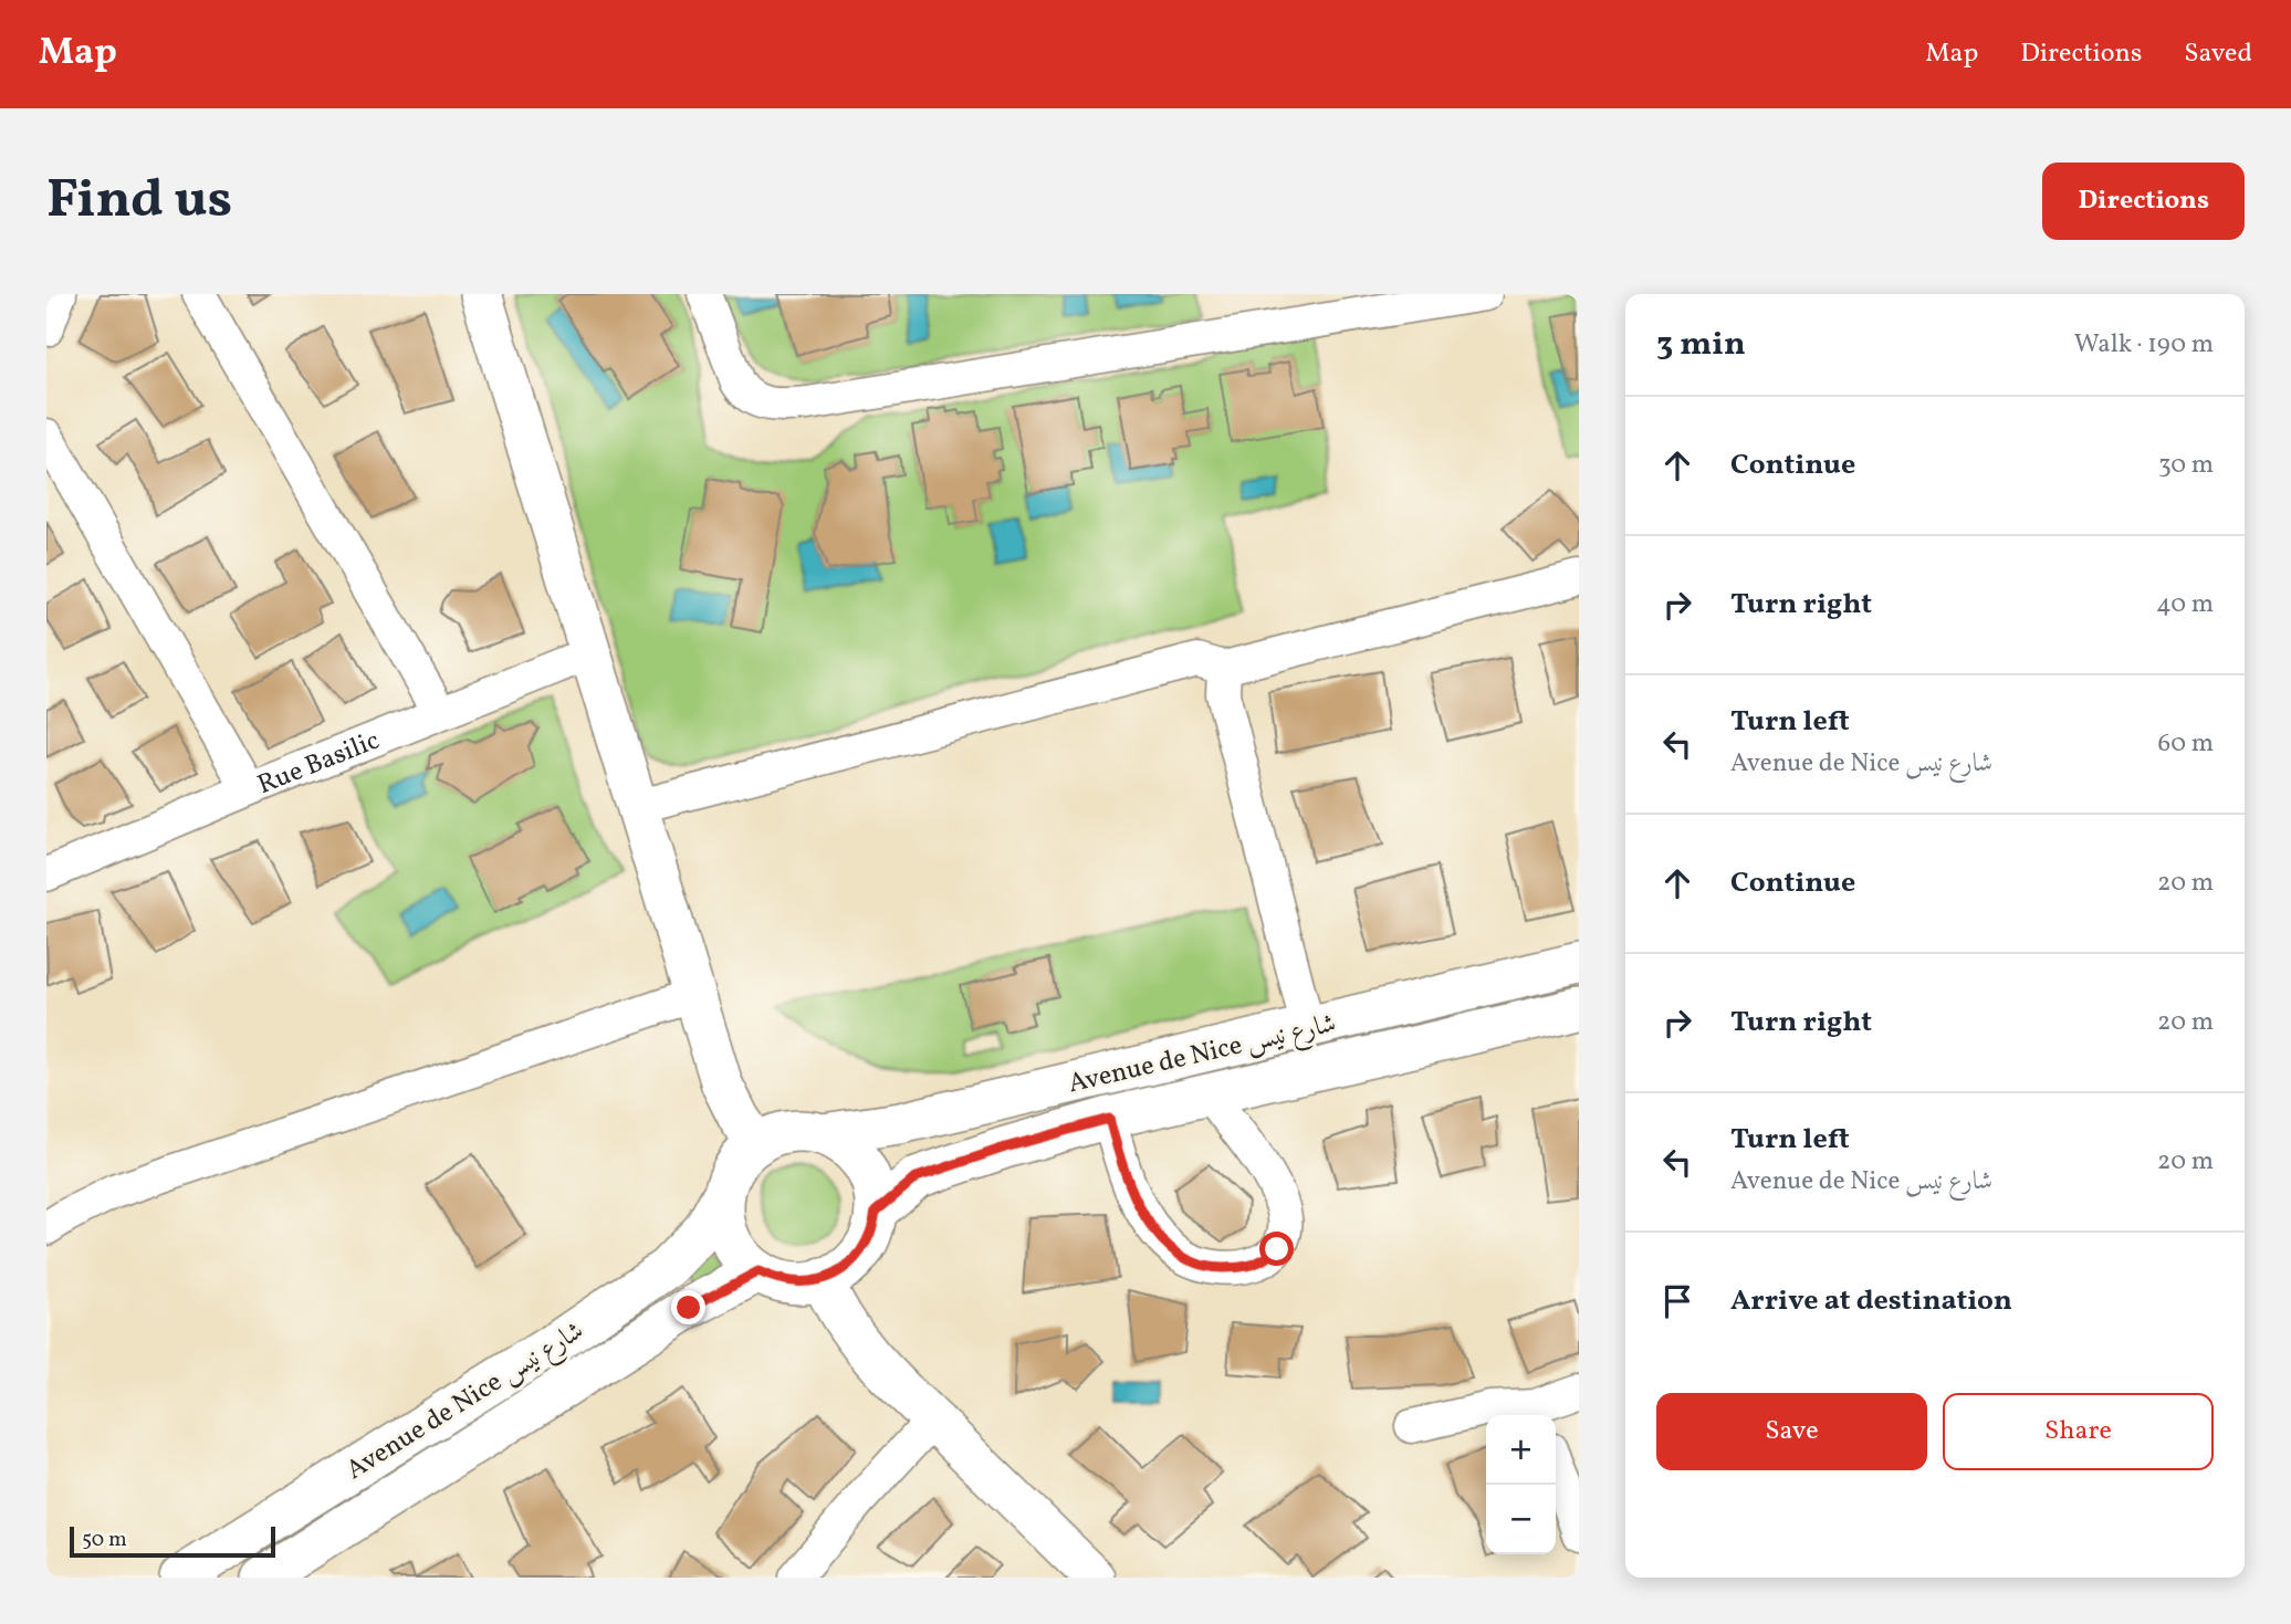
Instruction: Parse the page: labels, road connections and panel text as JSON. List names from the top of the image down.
{
  "streets": {
    "street": ["Rue Basilic", "Avenue de Nice شارع نيس"]
  },
  "scale_bar": "50 m",
  "page": {
    "header": "Map",
    "nav": ["Map", "Directions", "Saved"],
    "buttons": [
      "Directions",
      ["Save", "Share"]
    ],
    "title": "Find us",
    "heading": ["3 min", "Walk · 190 m"],
    "list": [
      ["Continue", "30 m"],
      ["Turn right", "40 m"],
      ["Turn left", "Avenue de Nice شارع نيس", "60 m"],
      ["Continue", "20 m"],
      ["Turn right", "20 m"],
      ["Turn left", "Avenue de Nice شارع نيس", "20 m"],
      "Arrive at destination"
    ],
    "map_buttons": ["+", "−"],
    "scale": "50 m"
  }
}
